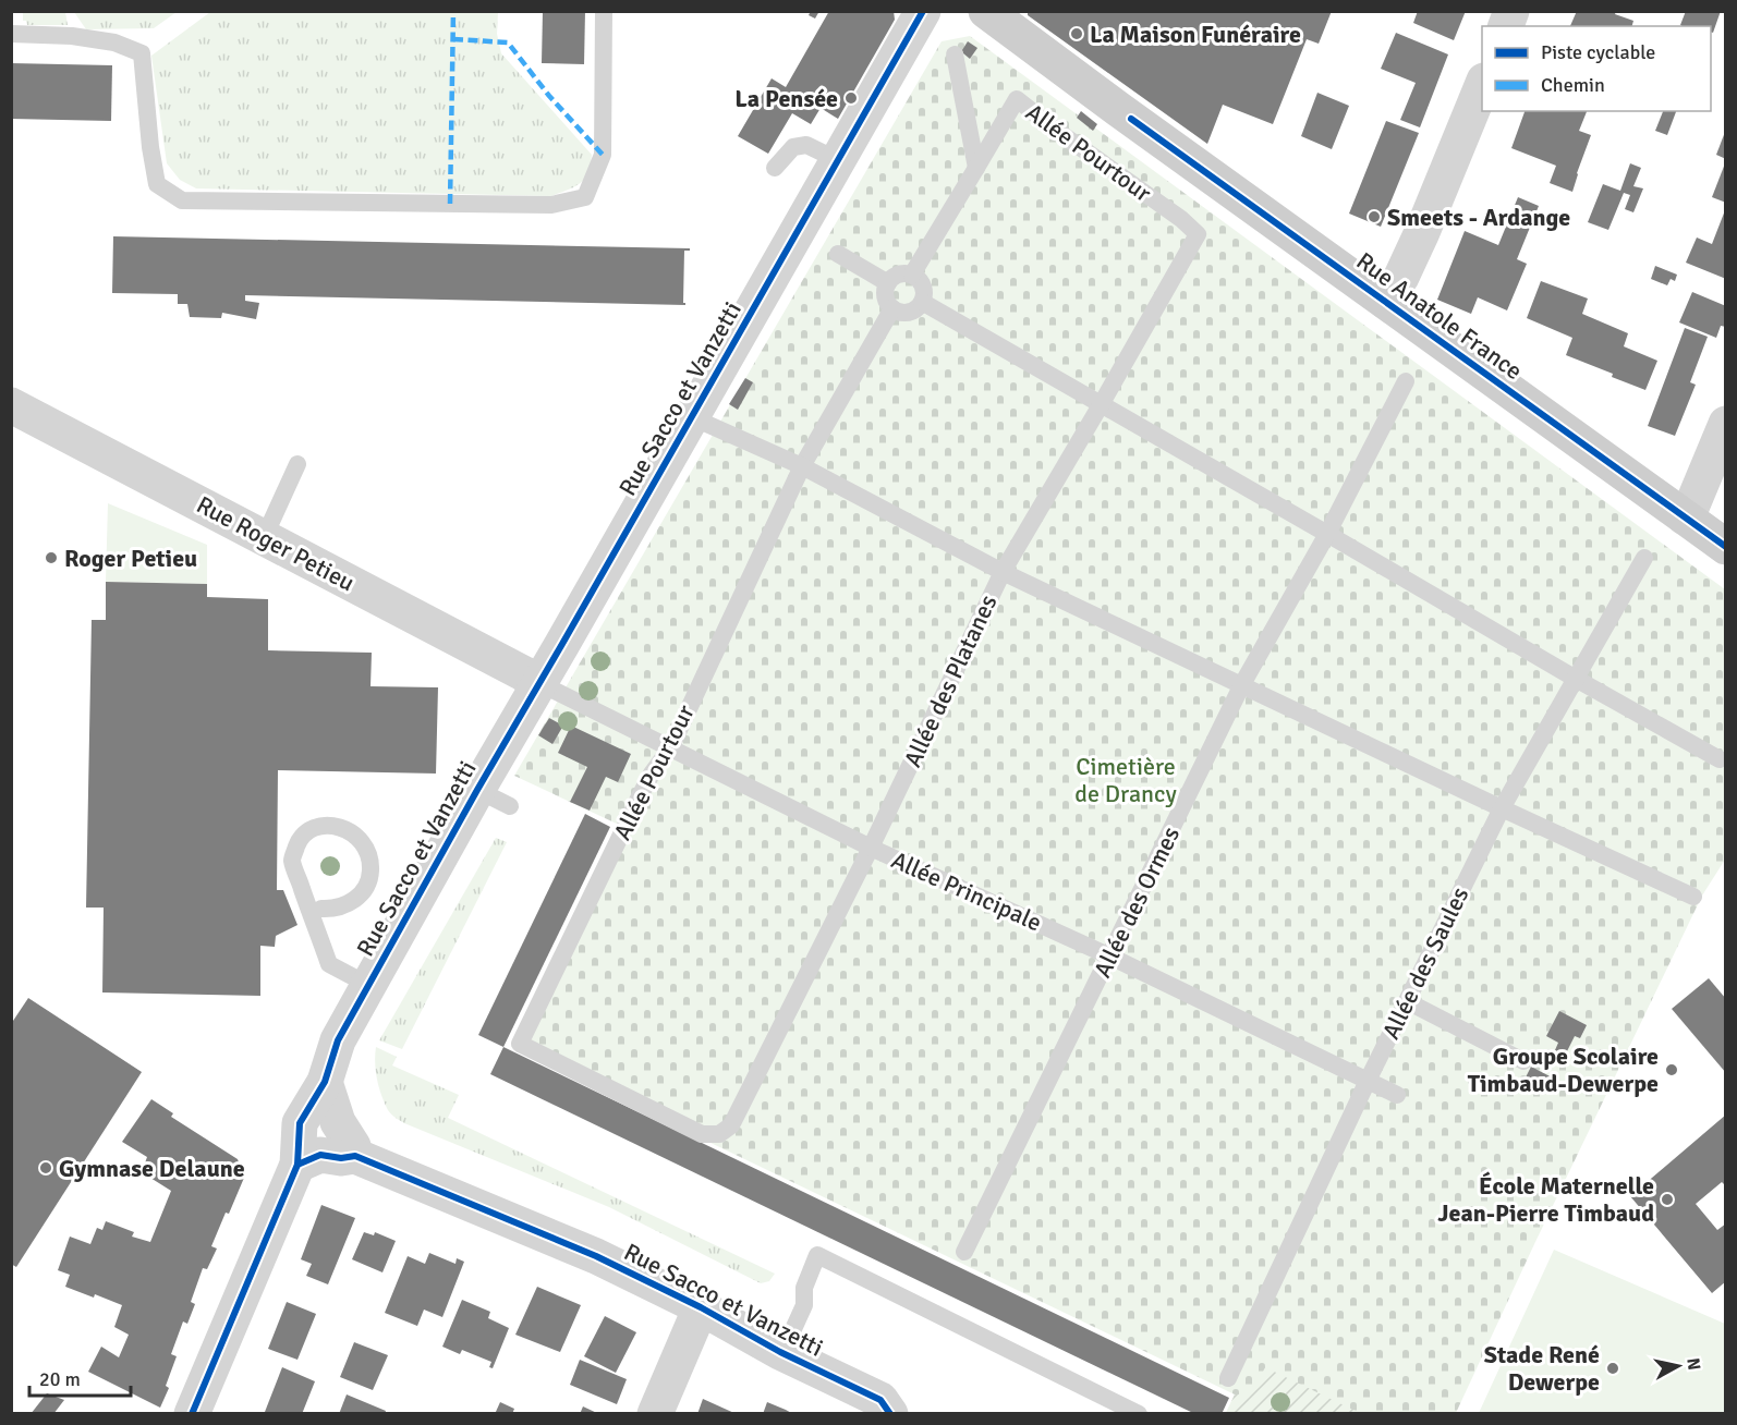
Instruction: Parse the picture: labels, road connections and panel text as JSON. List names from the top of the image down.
{
  "streets": {
    "main road": ["Rue Anatole France"],
    "street": ["Rue Sacco et Vanzetti", "Rue Roger Petieu"],
    "lane": [
      "Allée Pourtour",
      "Allée des Platanes",
      "Allée Principale",
      "Allée des Ormes",
      "Allée des Saules"
    ]
  },
  "crossings": [
    ["Allée Pourtour", "Allée des Platanes"],
    ["Allée Pourtour", "Allée Principale"],
    ["Rue Sacco et Vanzetti", "Rue Roger Petieu"],
    ["Rue Sacco et Vanzetti", "Allée Principale"],
    ["Rue Roger Petieu", "Allée Principale"],
    ["Allée des Platanes", "Allée Principale"],
    ["Allée Principale", "Allée des Ormes"],
    ["Allée Principale", "Allée des Saules"]
  ],
  "parks": ["Cimetière de Drancy"],
  "places": [
    "La Maison Funéraire",
    "La Pensée",
    "Smeets - Ardange",
    "Roger Petieu",
    "Groupe Scolaire Timbaud-Dewerpe",
    "Gymnase Delaune",
    "École Maternelle Jean-Pierre Timbaud",
    "Stade René Dewerpe"
  ],
  "legend": ["Piste cyclable", "Chemin"],
  "scale_bar": "20 m",
  "north": "right"
}
